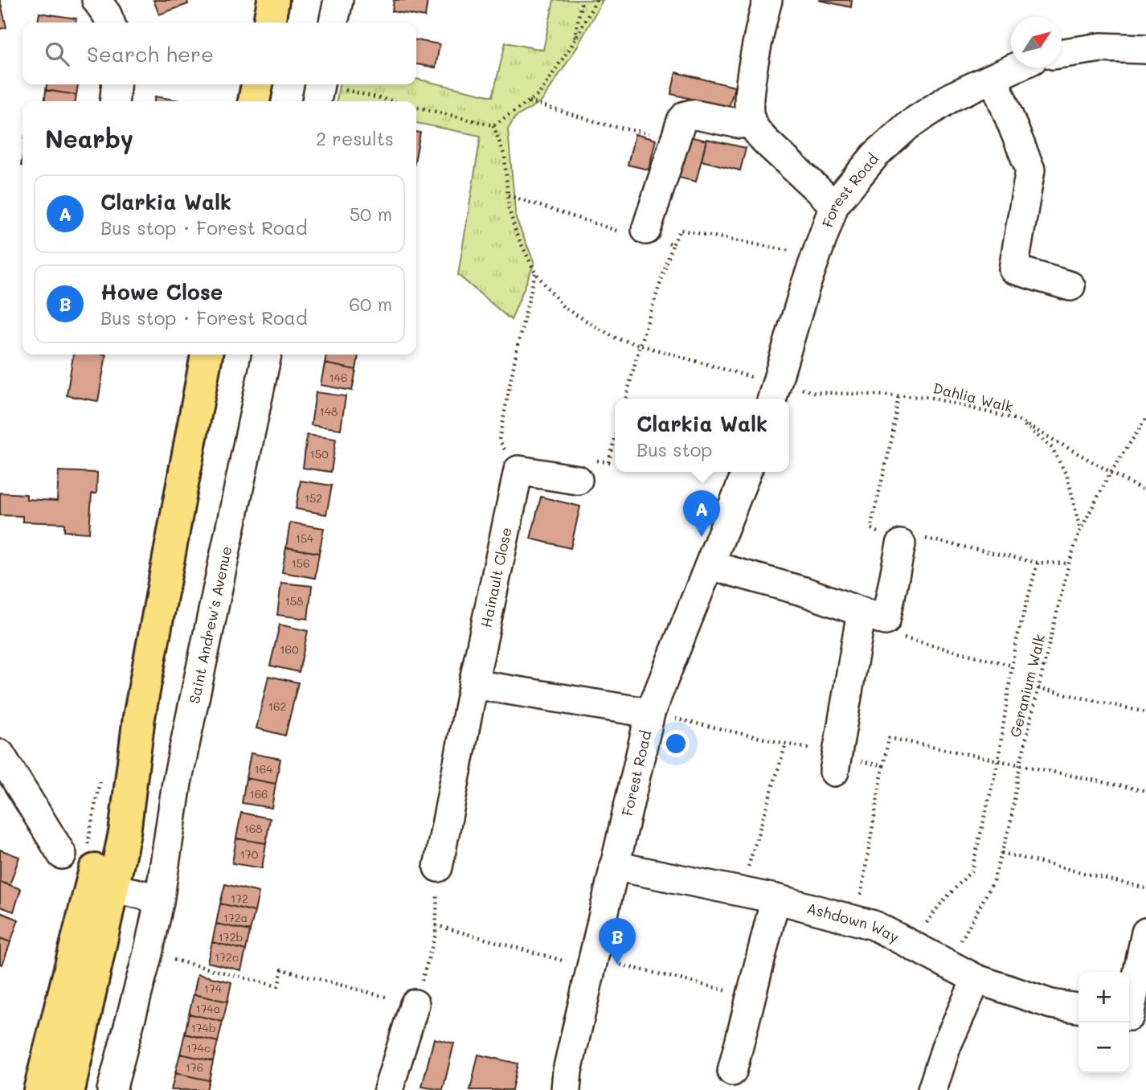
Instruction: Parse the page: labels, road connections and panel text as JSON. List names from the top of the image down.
{
  "streets": {
    "street": [
      "Forest Road",
      "Hainault Close",
      "Saint Andrew's Avenue",
      "Ashdown Way"
    ],
    "path": ["Dahlia Walk", "Geranium Walk"]
  },
  "crossings": [
    ["Forest Road", "Dahlia Walk"],
    ["Forest Road", "Ashdown Way"],
    ["Dahlia Walk", "Geranium Walk"],
    ["Geranium Walk", "Ashdown Way"]
  ],
  "house_numbers": [
    "146",
    "148",
    "150",
    "152",
    "154",
    "156",
    "158",
    "160",
    "162",
    "164",
    "166",
    "168",
    "170",
    "172",
    "172a",
    "172b",
    "172c",
    "174",
    "174a",
    "174b",
    "174c",
    "176"
  ],
  "north": "top right",
  "page": {
    "search": "Search here",
    "heading": ["Nearby", "2 results"],
    "list": [
      {
        "mark": "A",
        "name": "Clarkia Walk",
        "note": "Bus stop · Forest Road",
        "value": "50 m"
      },
      {
        "mark": "B",
        "name": "Howe Close",
        "note": "Bus stop · Forest Road",
        "value": "60 m"
      }
    ],
    "popup": ["Clarkia Walk", "Bus stop"],
    "pins": ["A", "B"],
    "map_buttons": ["+", "−"]
  }
}
